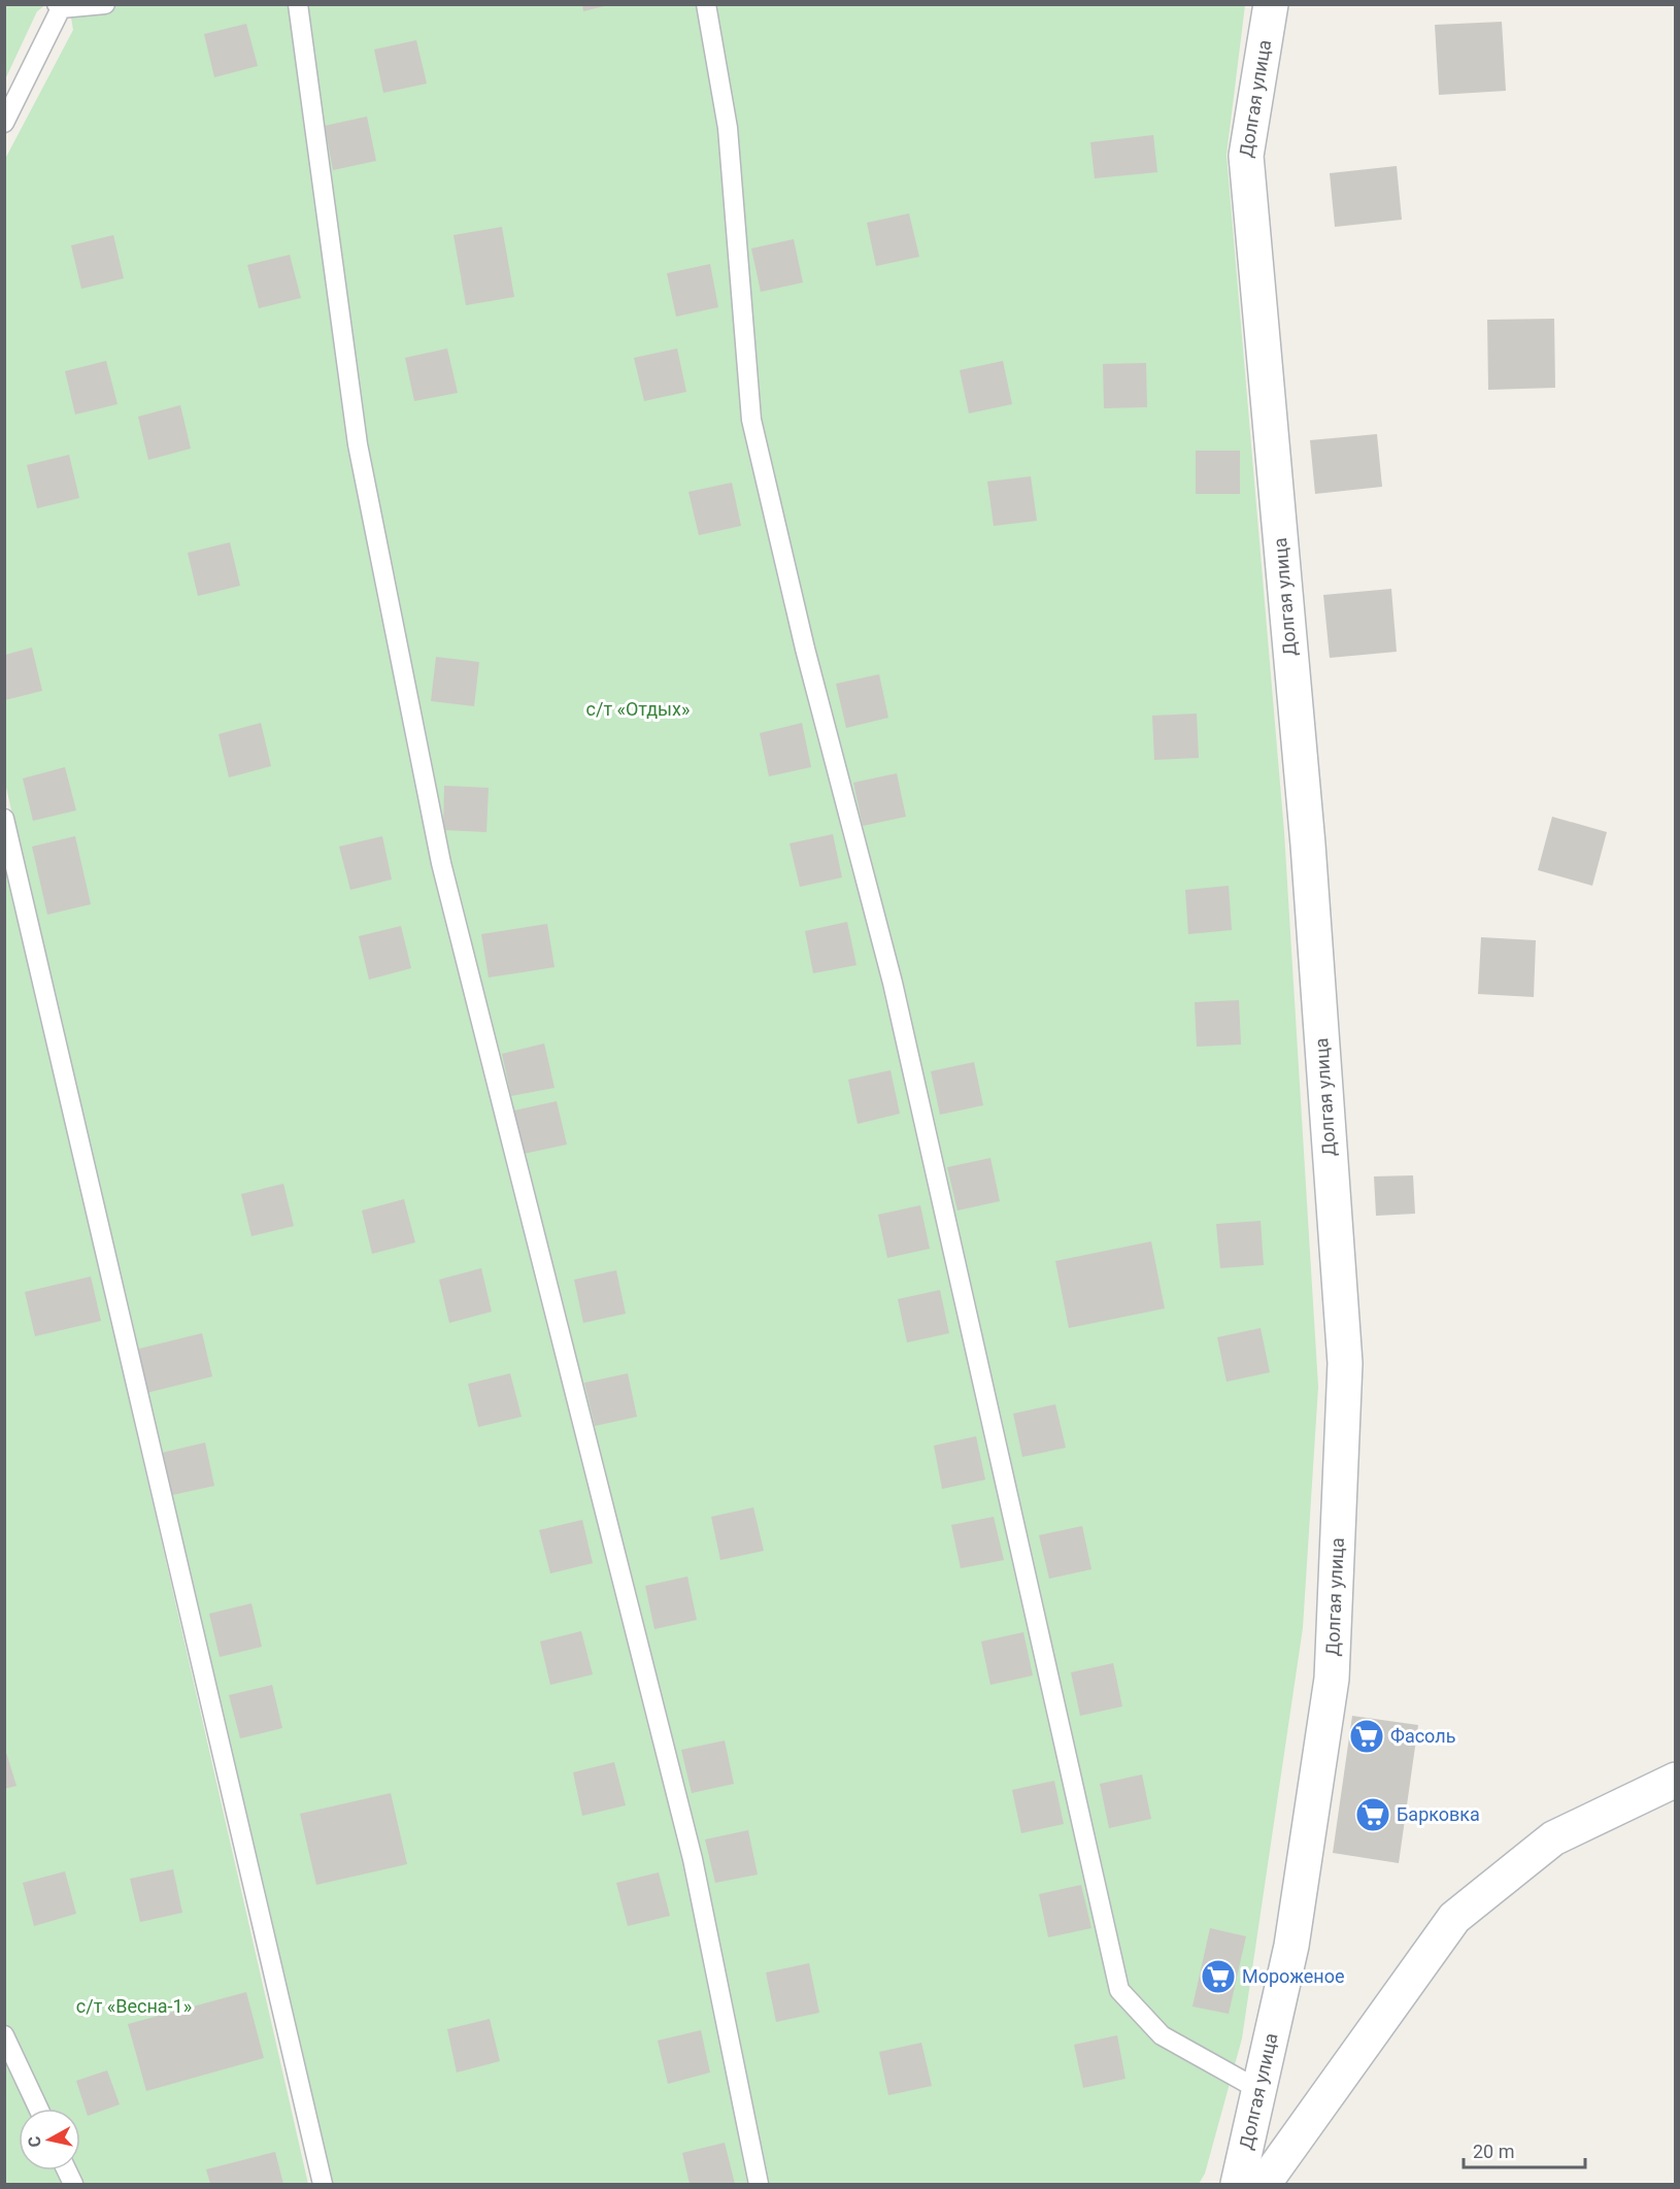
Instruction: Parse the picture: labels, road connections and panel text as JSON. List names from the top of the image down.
{
  "streets": {
    "street": ["Долгая улица"]
  },
  "parks": ["с/т «Отдых»", "с/т «Весна-1»"],
  "places": {
    "supermarket": ["Фасоль", "Барковка", "Мороженое"]
  },
  "scale_bar": "20 m",
  "north": "left"
}
